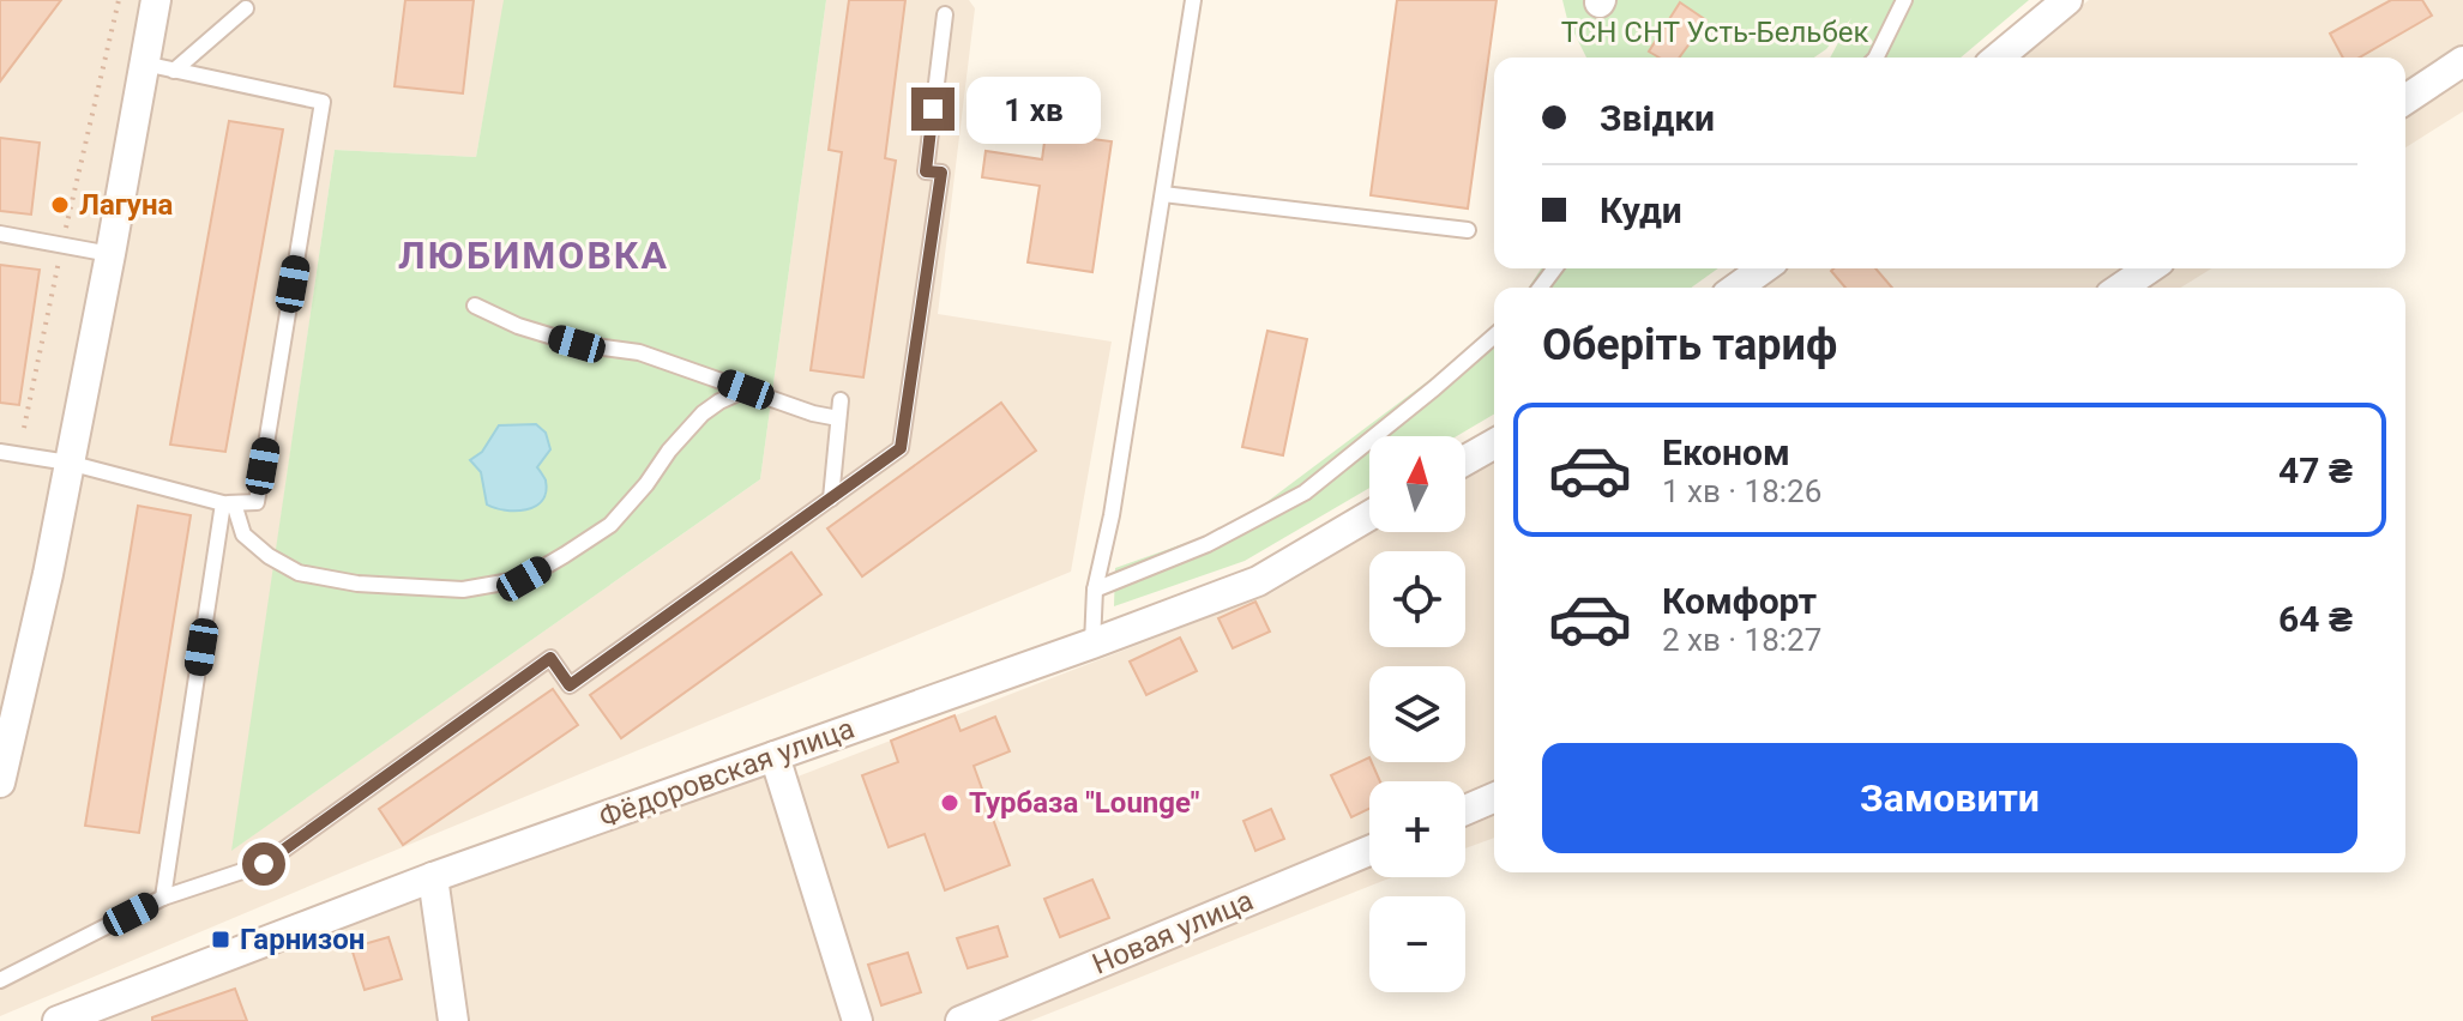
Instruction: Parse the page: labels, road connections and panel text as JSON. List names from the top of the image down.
{
  "streets": {
    "street": ["Фёдоровская улица", "Новая улица"]
  },
  "districts": ["ЛЮБИМОВКА"],
  "parks": ["ТСН СНТ Усть-Бельбек"],
  "places": {
    "other": ["Лагуна", "Турбаза \"Lounge\""],
    "transit": ["Гарнизон"]
  },
  "north": "top",
  "page": {
    "banner": ["Звідки", "Куди"],
    "bubble": "1 хв",
    "heading": "Оберіть тариф",
    "list": [
      {
        "name": "Економ",
        "note": "1 хв · 18:26",
        "value": "47 ₴"
      },
      {
        "name": "Комфорт",
        "note": "2 хв · 18:27",
        "value": "64 ₴"
      }
    ],
    "map_buttons": ["+", "−"],
    "buttons": "Замовити"
  }
}
